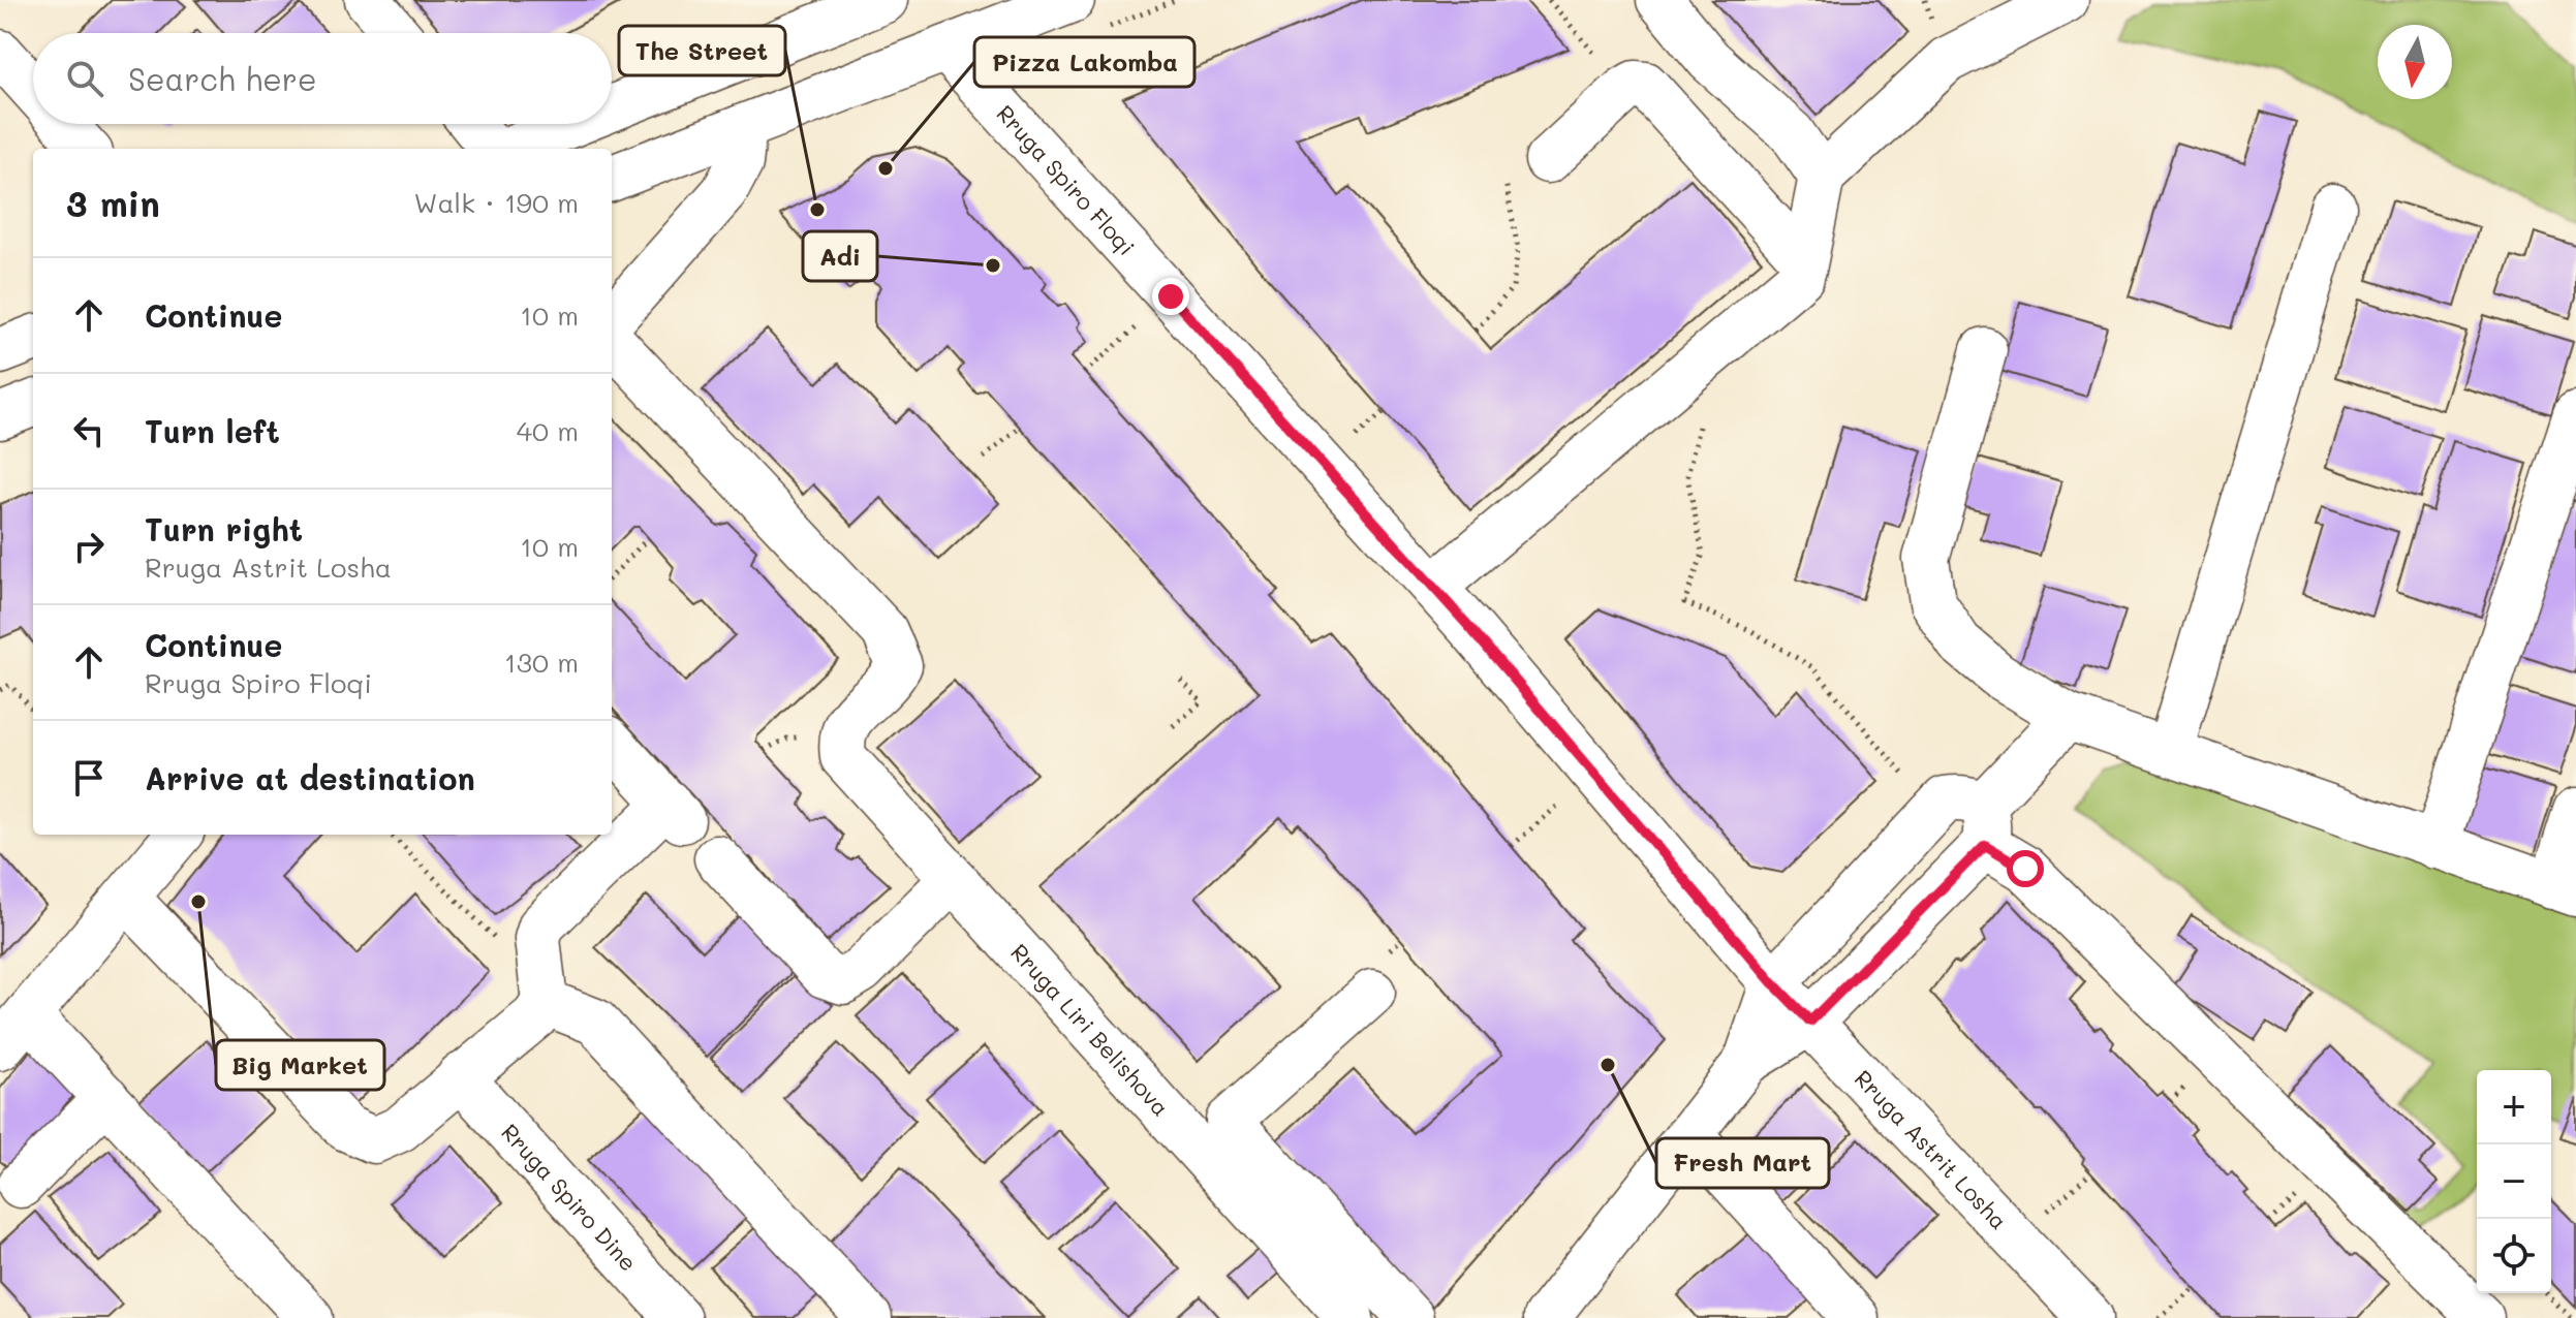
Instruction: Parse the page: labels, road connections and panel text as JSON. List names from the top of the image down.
{
  "streets": {
    "street": [
      "Rruga Spiro Floqi",
      "Rruga Liri Belishova",
      "Rruga Astrit Losha",
      "Rruga Spiro Dine"
    ]
  },
  "crossings": [
    ["Rruga Spiro Floqi", "Rruga Astrit Losha"]
  ],
  "places": [
    "Pizza Lakomba",
    "The Street",
    "Adi",
    "Big Market",
    "Fresh Mart"
  ],
  "north": "bottom",
  "page": {
    "search": "Search here",
    "heading": ["3 min", "Walk · 190 m"],
    "list": [
      ["Continue", "10 m"],
      ["Turn left", "40 m"],
      ["Turn right", "Rruga Astrit Losha", "10 m"],
      ["Continue", "Rruga Spiro Floqi", "130 m"],
      "Arrive at destination"
    ],
    "map_buttons": ["+", "−"]
  }
}
